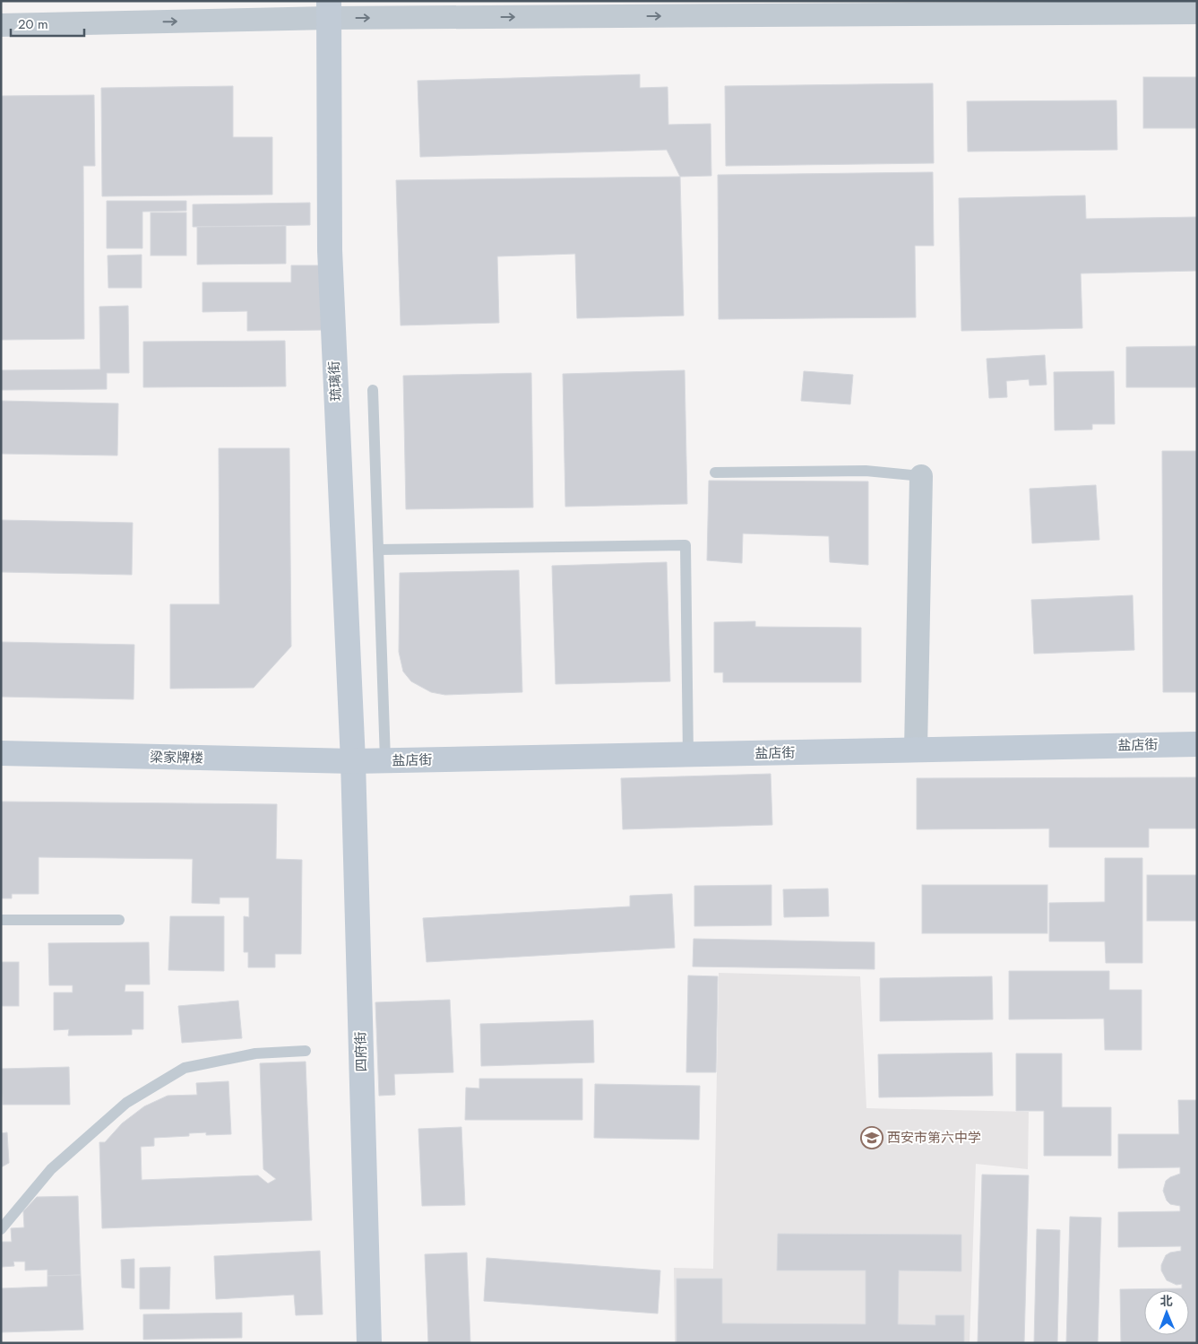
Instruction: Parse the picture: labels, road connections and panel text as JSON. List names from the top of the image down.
{
  "streets": {
    "street": [
      "琉璃街",
      "盐店街",
      "梁家牌楼",
      "四府街"
    ]
  },
  "crossings": [
    ["琉璃街", "盐店街"],
    ["琉璃街", "梁家牌楼"],
    ["琉璃街", "四府街"],
    ["盐店街", "梁家牌楼"],
    ["盐店街", "四府街"],
    ["梁家牌楼", "四府街"]
  ],
  "places": {
    "school or university": ["西安市第六中学"]
  },
  "scale_bar": "20 m",
  "north": "top"
}
